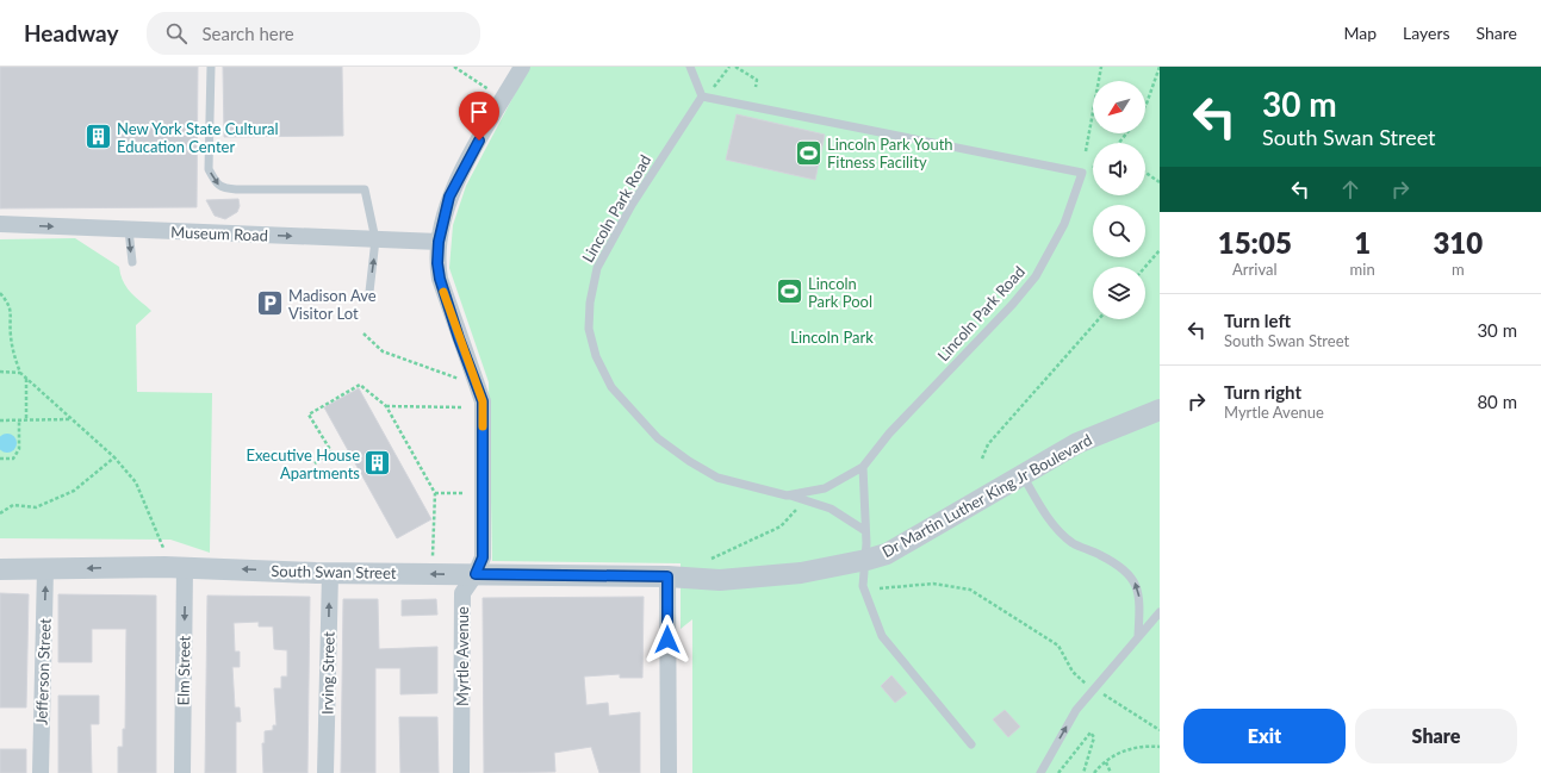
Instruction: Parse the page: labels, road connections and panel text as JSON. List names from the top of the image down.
{
  "streets": {
    "street": [
      "Museum Road",
      "Dr Martin Luther King Jr Boulevard",
      "South Swan Street",
      "Myrtle Avenue",
      "Elm Street",
      "Jefferson Street",
      "Irving Street"
    ],
    "lane": ["Lincoln Park Road"]
  },
  "crossings": [
    ["Museum Road", "Myrtle Avenue"],
    ["Dr Martin Luther King Jr Boulevard", "South Swan Street"],
    ["South Swan Street", "Myrtle Avenue"],
    ["South Swan Street", "Elm Street"],
    ["South Swan Street", "Jefferson Street"],
    ["South Swan Street", "Irving Street"]
  ],
  "one_way": [
    "Museum Road",
    "South Swan Street",
    "Elm Street",
    "Jefferson Street",
    "Irving Street"
  ],
  "parks": ["Lincoln Park"],
  "places": {
    "building": ["New York State Cultural Education Center", "Executive House Apartments"],
    "sports": ["Lincoln Park Youth Fitness Facility", "Lincoln Park Pool"],
    "parking": ["Madison Ave Visitor Lot"]
  },
  "north": "bottom left",
  "page": {
    "header": "Headway",
    "search": "Search here",
    "nav": ["Map", "Layers", "Share"],
    "turn": ["30 m", "South Swan Street"],
    "eta": [
      "15:05",
      "Arrival",
      "1",
      "min",
      "310",
      "m"
    ],
    "list": [
      {
        "name": "Turn left",
        "note": "South Swan Street",
        "value": "30 m"
      },
      {
        "name": "Turn right",
        "note": "Myrtle Avenue",
        "value": "80 m"
      }
    ],
    "buttons": ["Exit", "Share"]
  }
}
